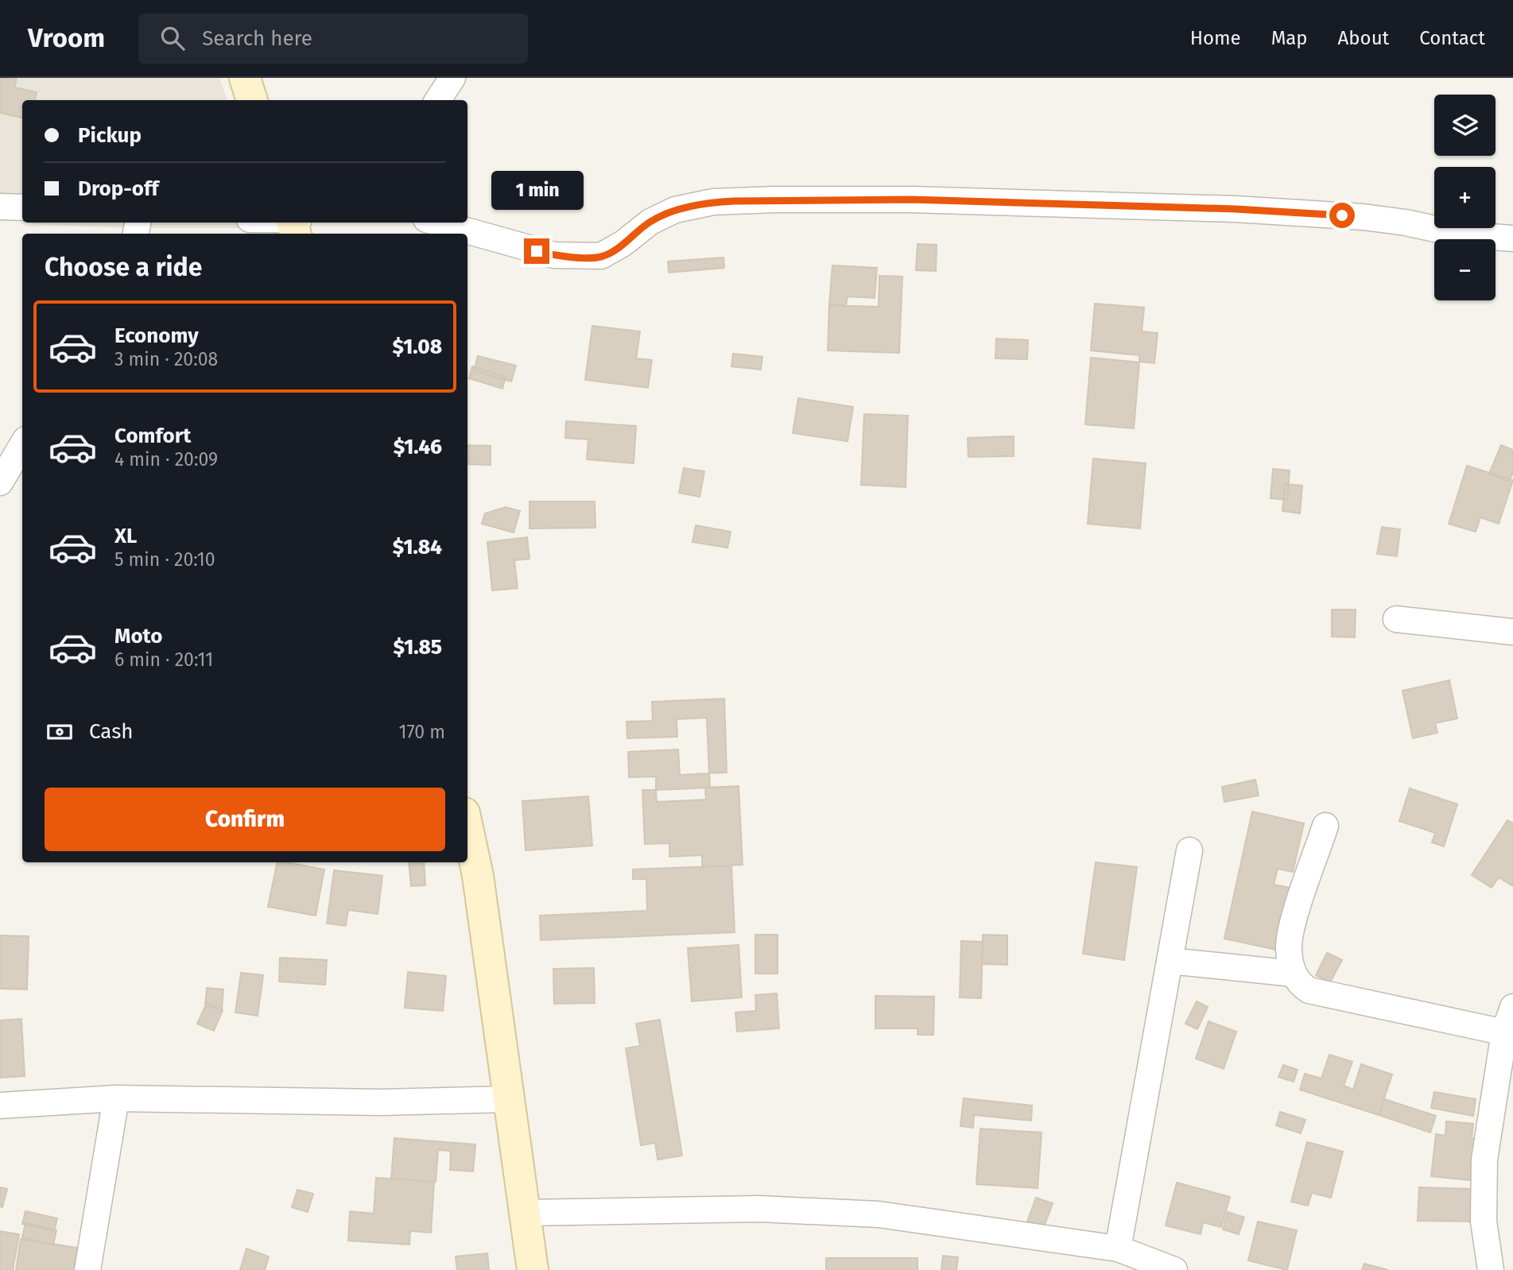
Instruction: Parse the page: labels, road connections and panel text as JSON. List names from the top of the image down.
{
  "page": {
    "header": "Vroom",
    "search": "Search here",
    "nav": [
      "Home",
      "Map",
      "About",
      "Contact"
    ],
    "map_buttons": ["+", "−"],
    "banner": ["Pickup", "Drop-off"],
    "bubble": "1 min",
    "heading": "Choose a ride",
    "list": [
      {
        "name": "Economy",
        "note": "3 min · 20:08",
        "value": "$1.08"
      },
      {
        "name": "Comfort",
        "note": "4 min · 20:09",
        "value": "$1.46"
      },
      {
        "name": "XL",
        "note": "5 min · 20:10",
        "value": "$1.84"
      },
      {
        "name": "Moto",
        "note": "6 min · 20:11",
        "value": "$1.85"
      }
    ],
    "pay": ["Cash", "170 m"],
    "buttons": "Confirm"
  }
}
